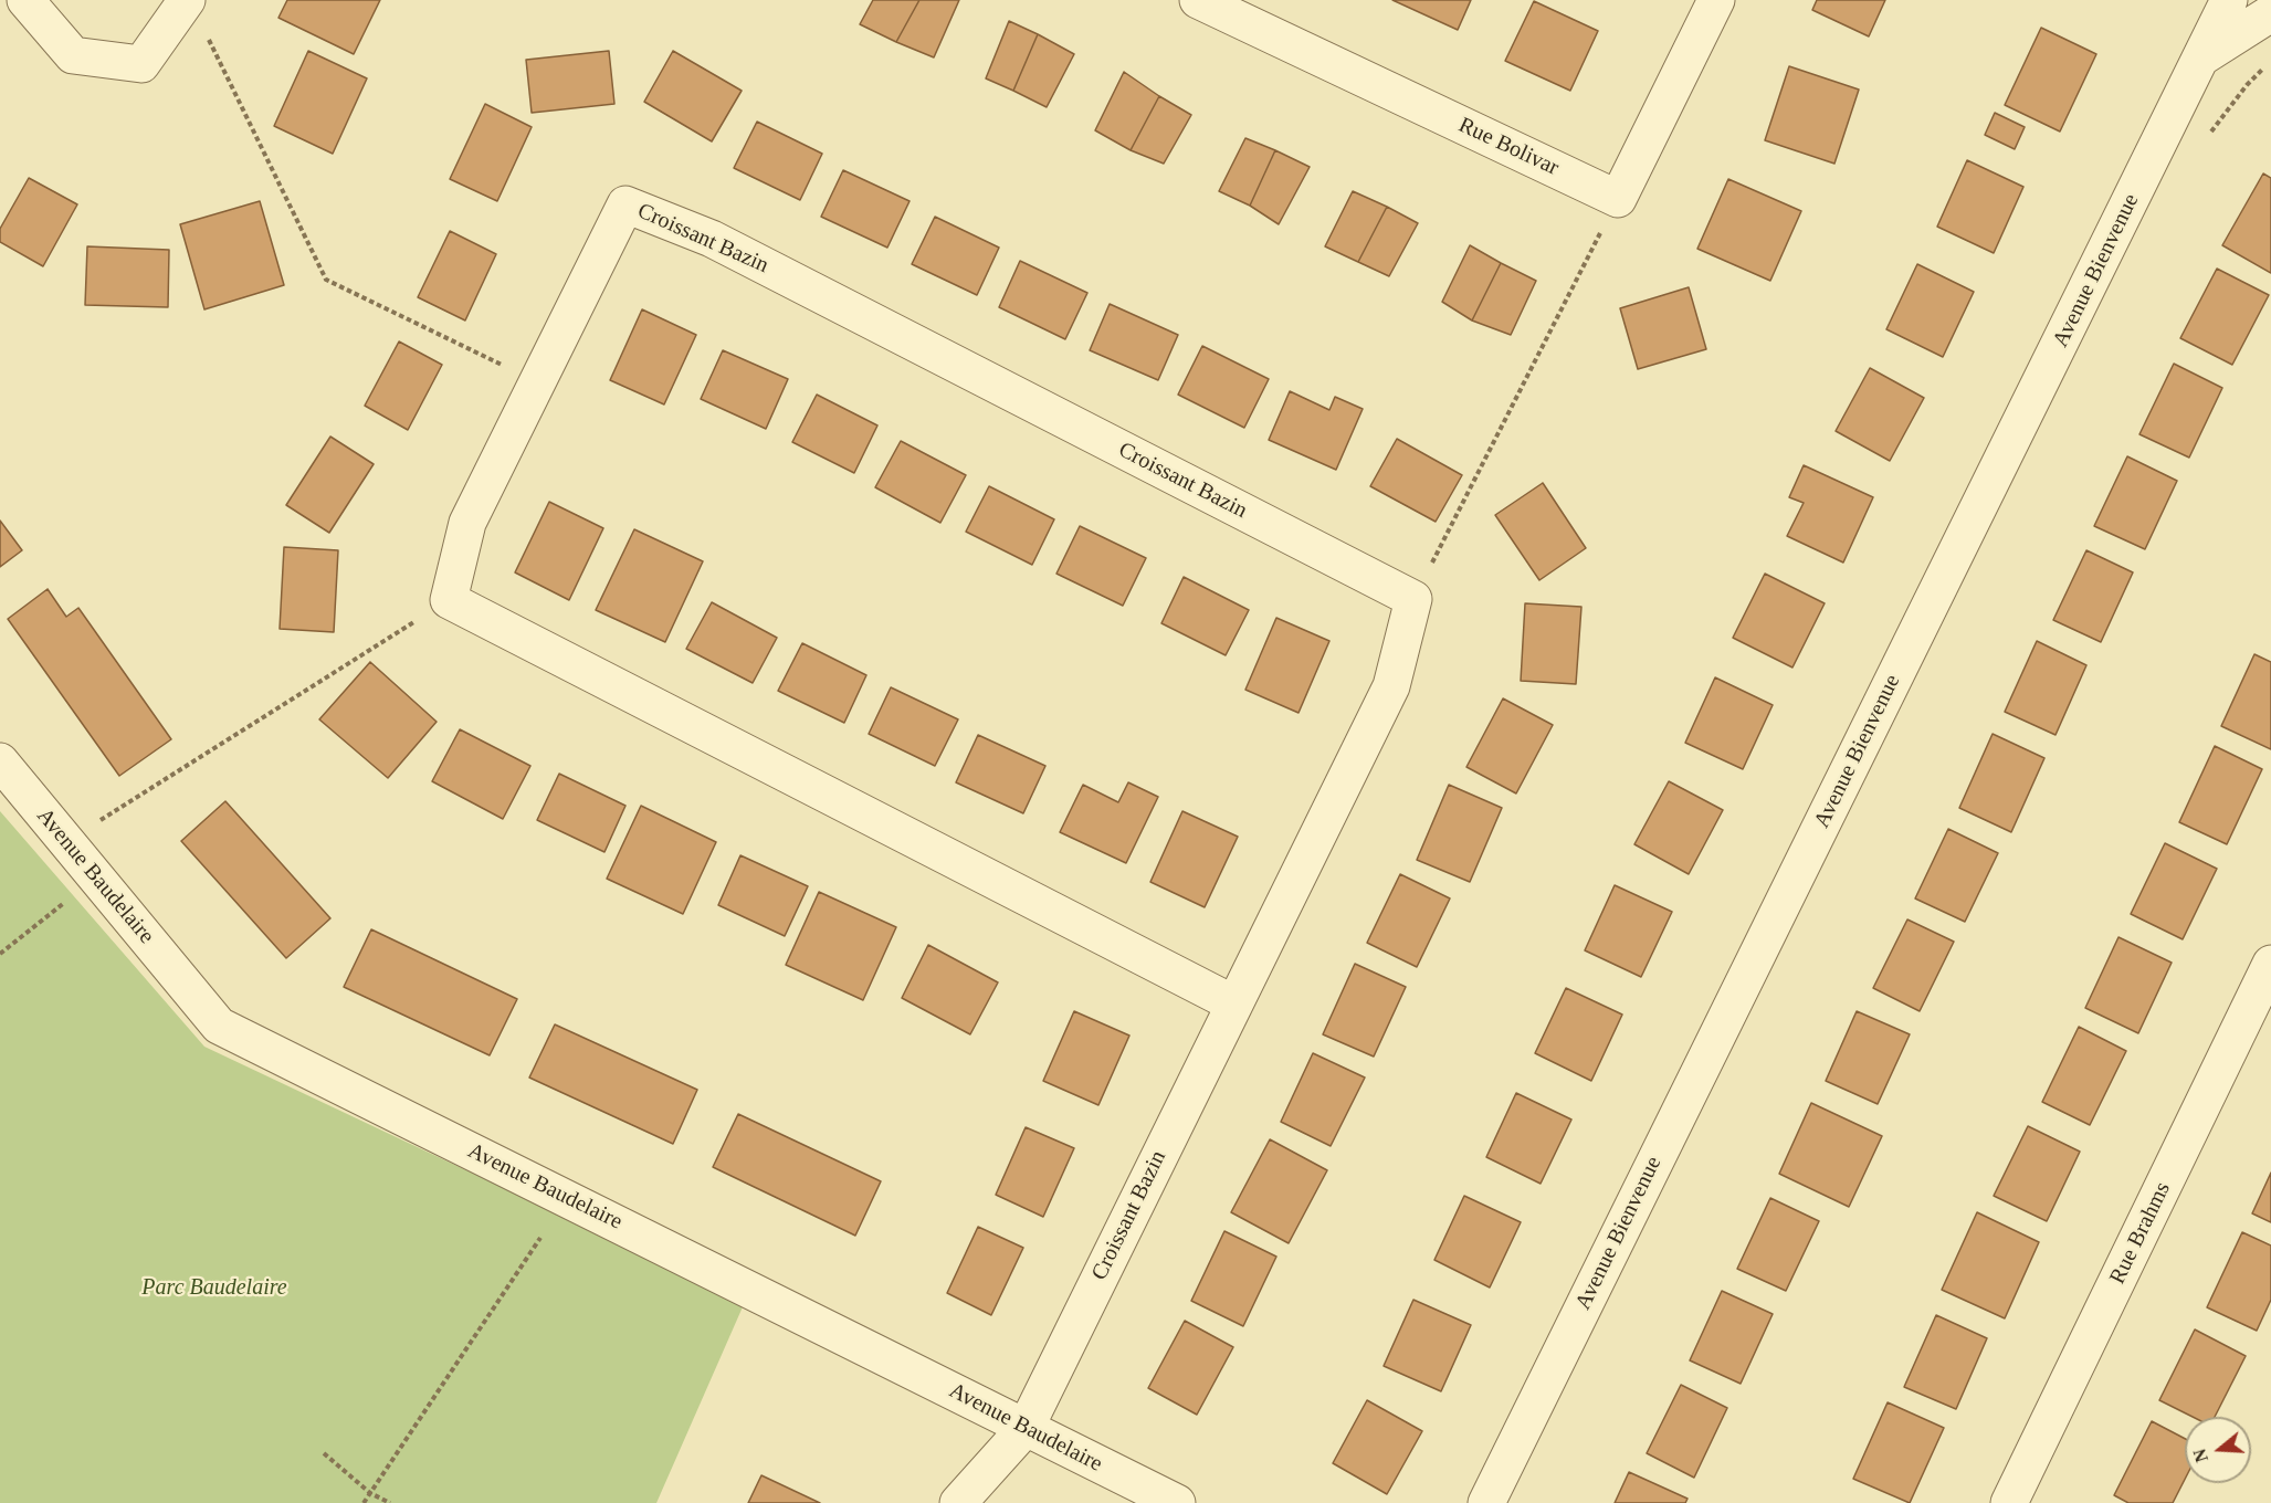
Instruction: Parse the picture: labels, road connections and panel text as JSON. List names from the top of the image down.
{
  "streets": {
    "street": [
      "Rue Bolivar",
      "Croissant Bazin",
      "Avenue Bienvenue",
      "Avenue Baudelaire",
      "Rue Brahms"
    ]
  },
  "crossings": [
    ["Croissant Bazin", "Avenue Baudelaire"]
  ],
  "parks": ["Parc Baudelaire"],
  "north": "left"
}
